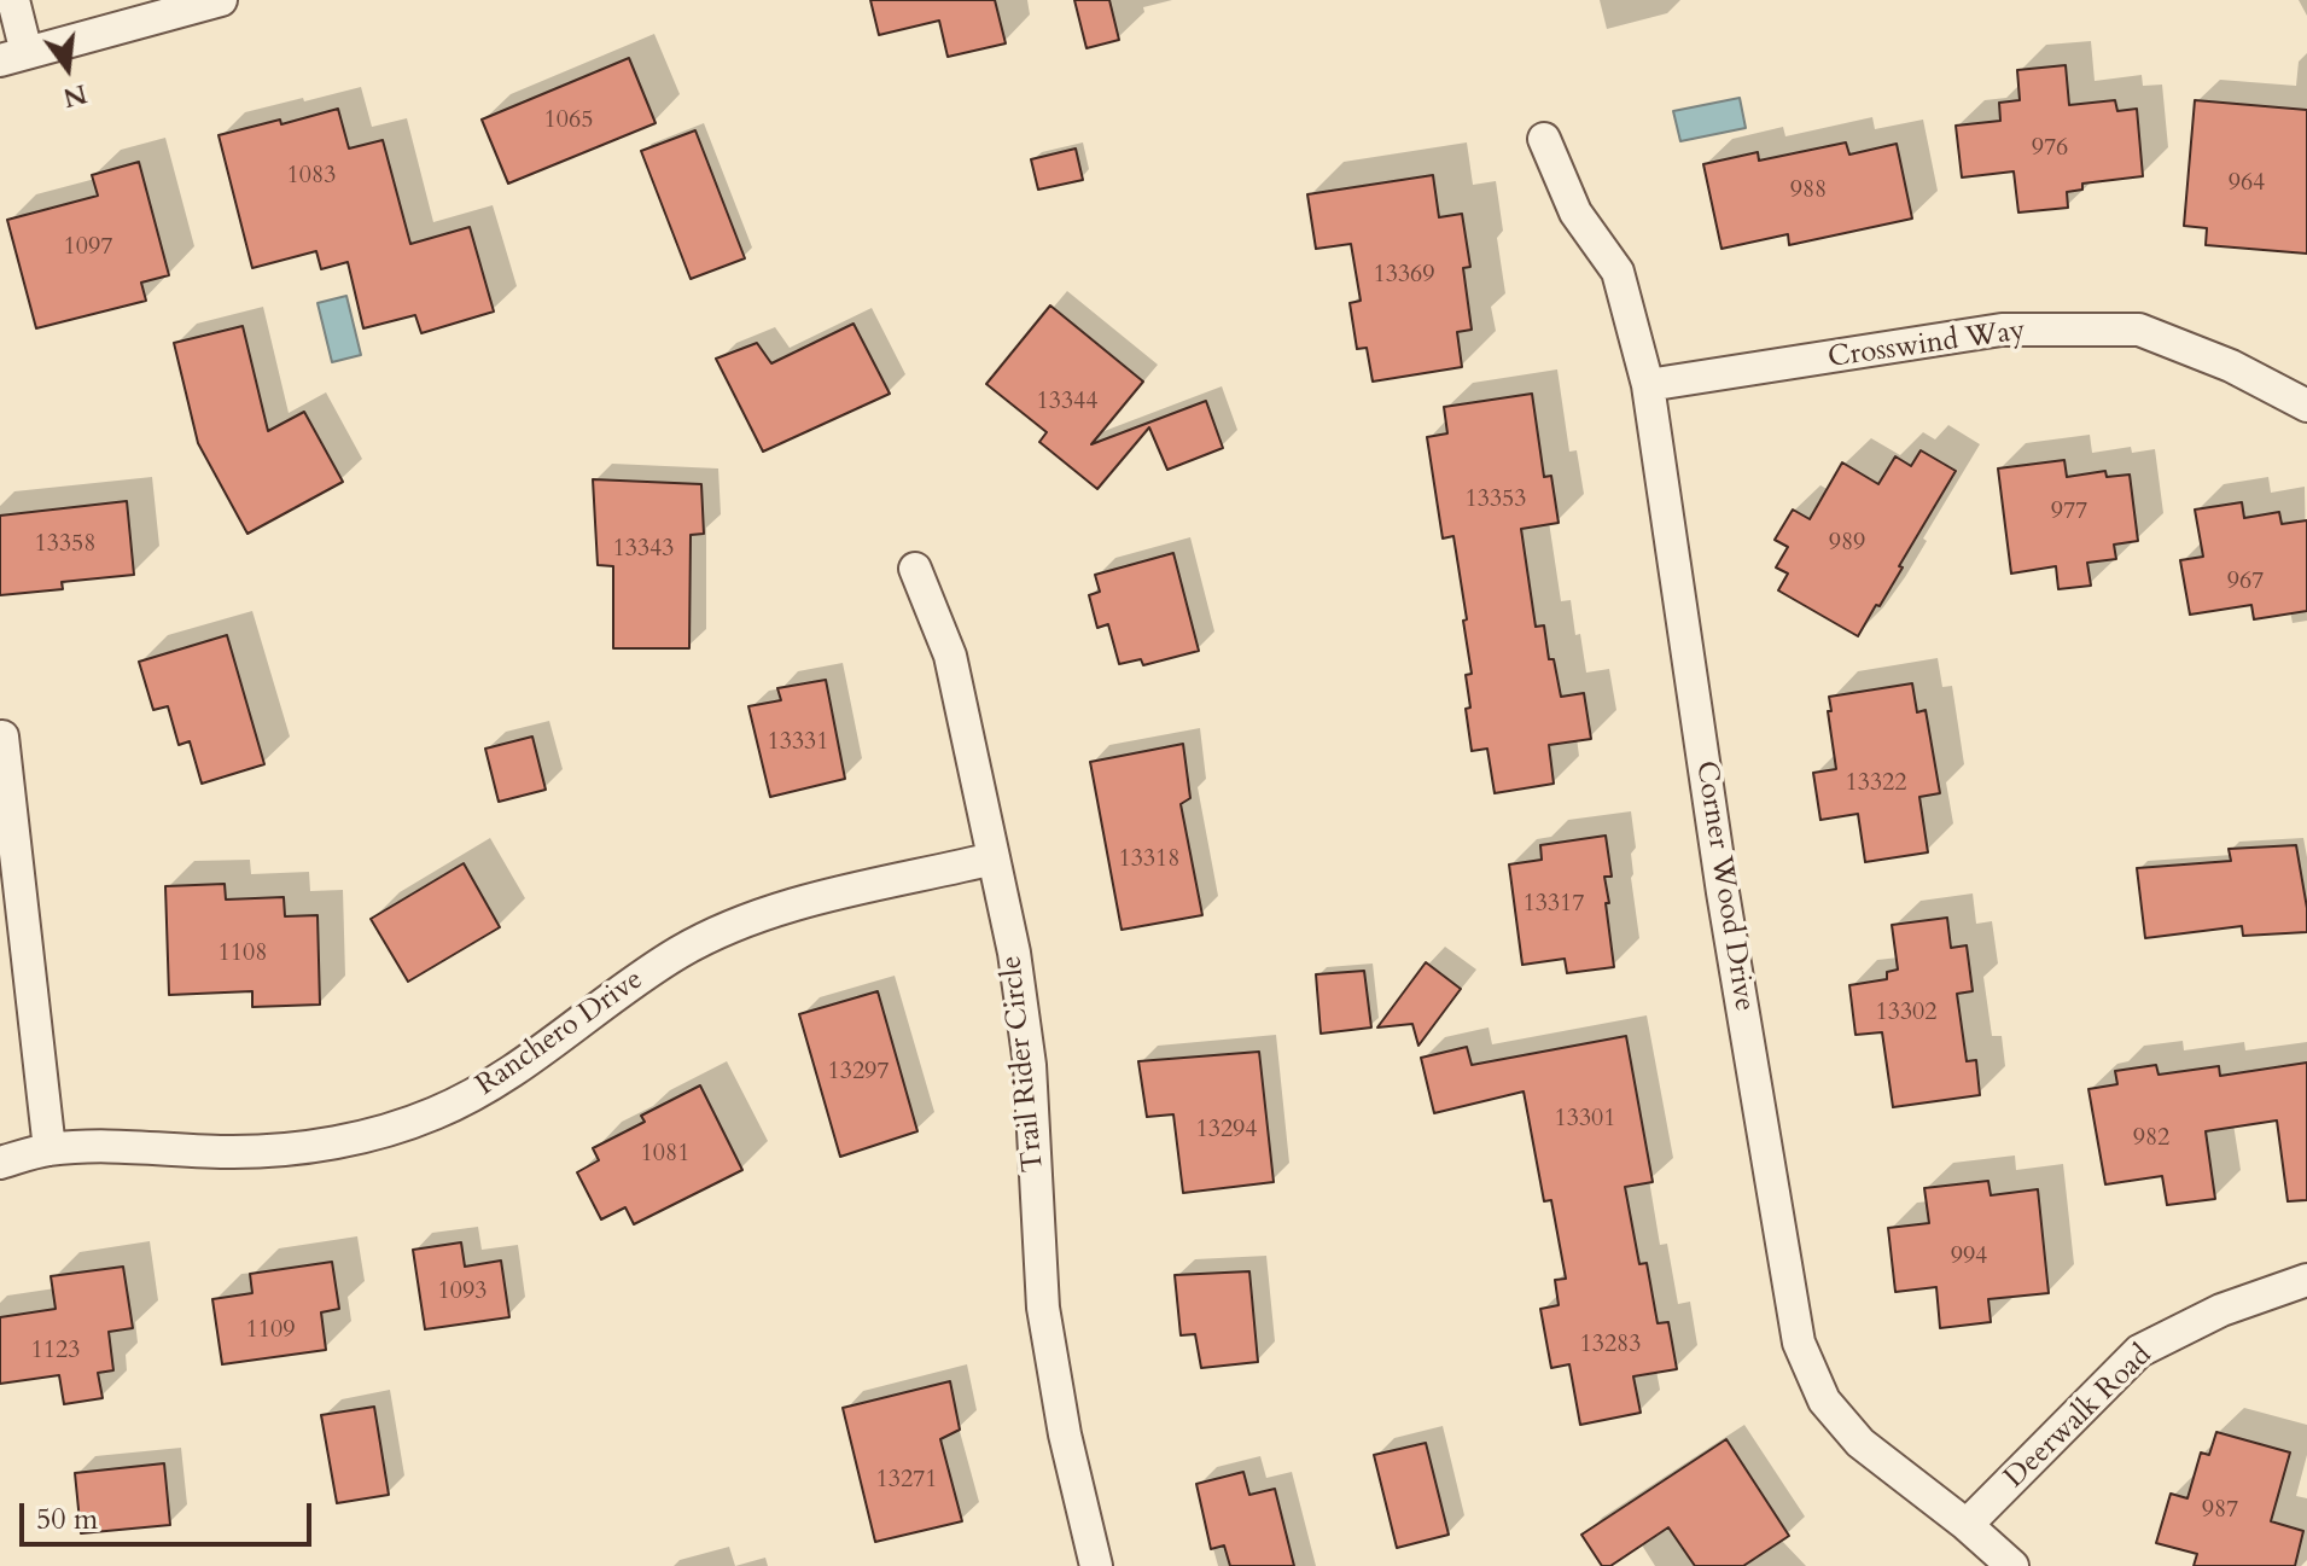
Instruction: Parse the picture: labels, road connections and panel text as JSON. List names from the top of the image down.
{
  "streets": {
    "street": [
      "Crosswind Way",
      "Corner Wood Drive",
      "Ranchero Drive",
      "Trail Rider Circle",
      "Deerwalk Road"
    ]
  },
  "crossings": [
    ["Crosswind Way", "Corner Wood Drive"],
    ["Corner Wood Drive", "Deerwalk Road"],
    ["Ranchero Drive", "Trail Rider Circle"]
  ],
  "house_numbers": [
    "1065",
    "976",
    "1083",
    "964",
    "988",
    "1097",
    "13369",
    "13344",
    "13353",
    "977",
    "989",
    "13358",
    "13343",
    "967",
    "13331",
    "13322",
    "13318",
    "13317",
    "1108",
    "13302",
    "13297",
    "13301",
    "13294",
    "982",
    "1081",
    "994",
    "1093",
    "1109",
    "13283",
    "1123",
    "13271",
    "987"
  ],
  "scale_bar": "50 m",
  "north": "bottom"
}
